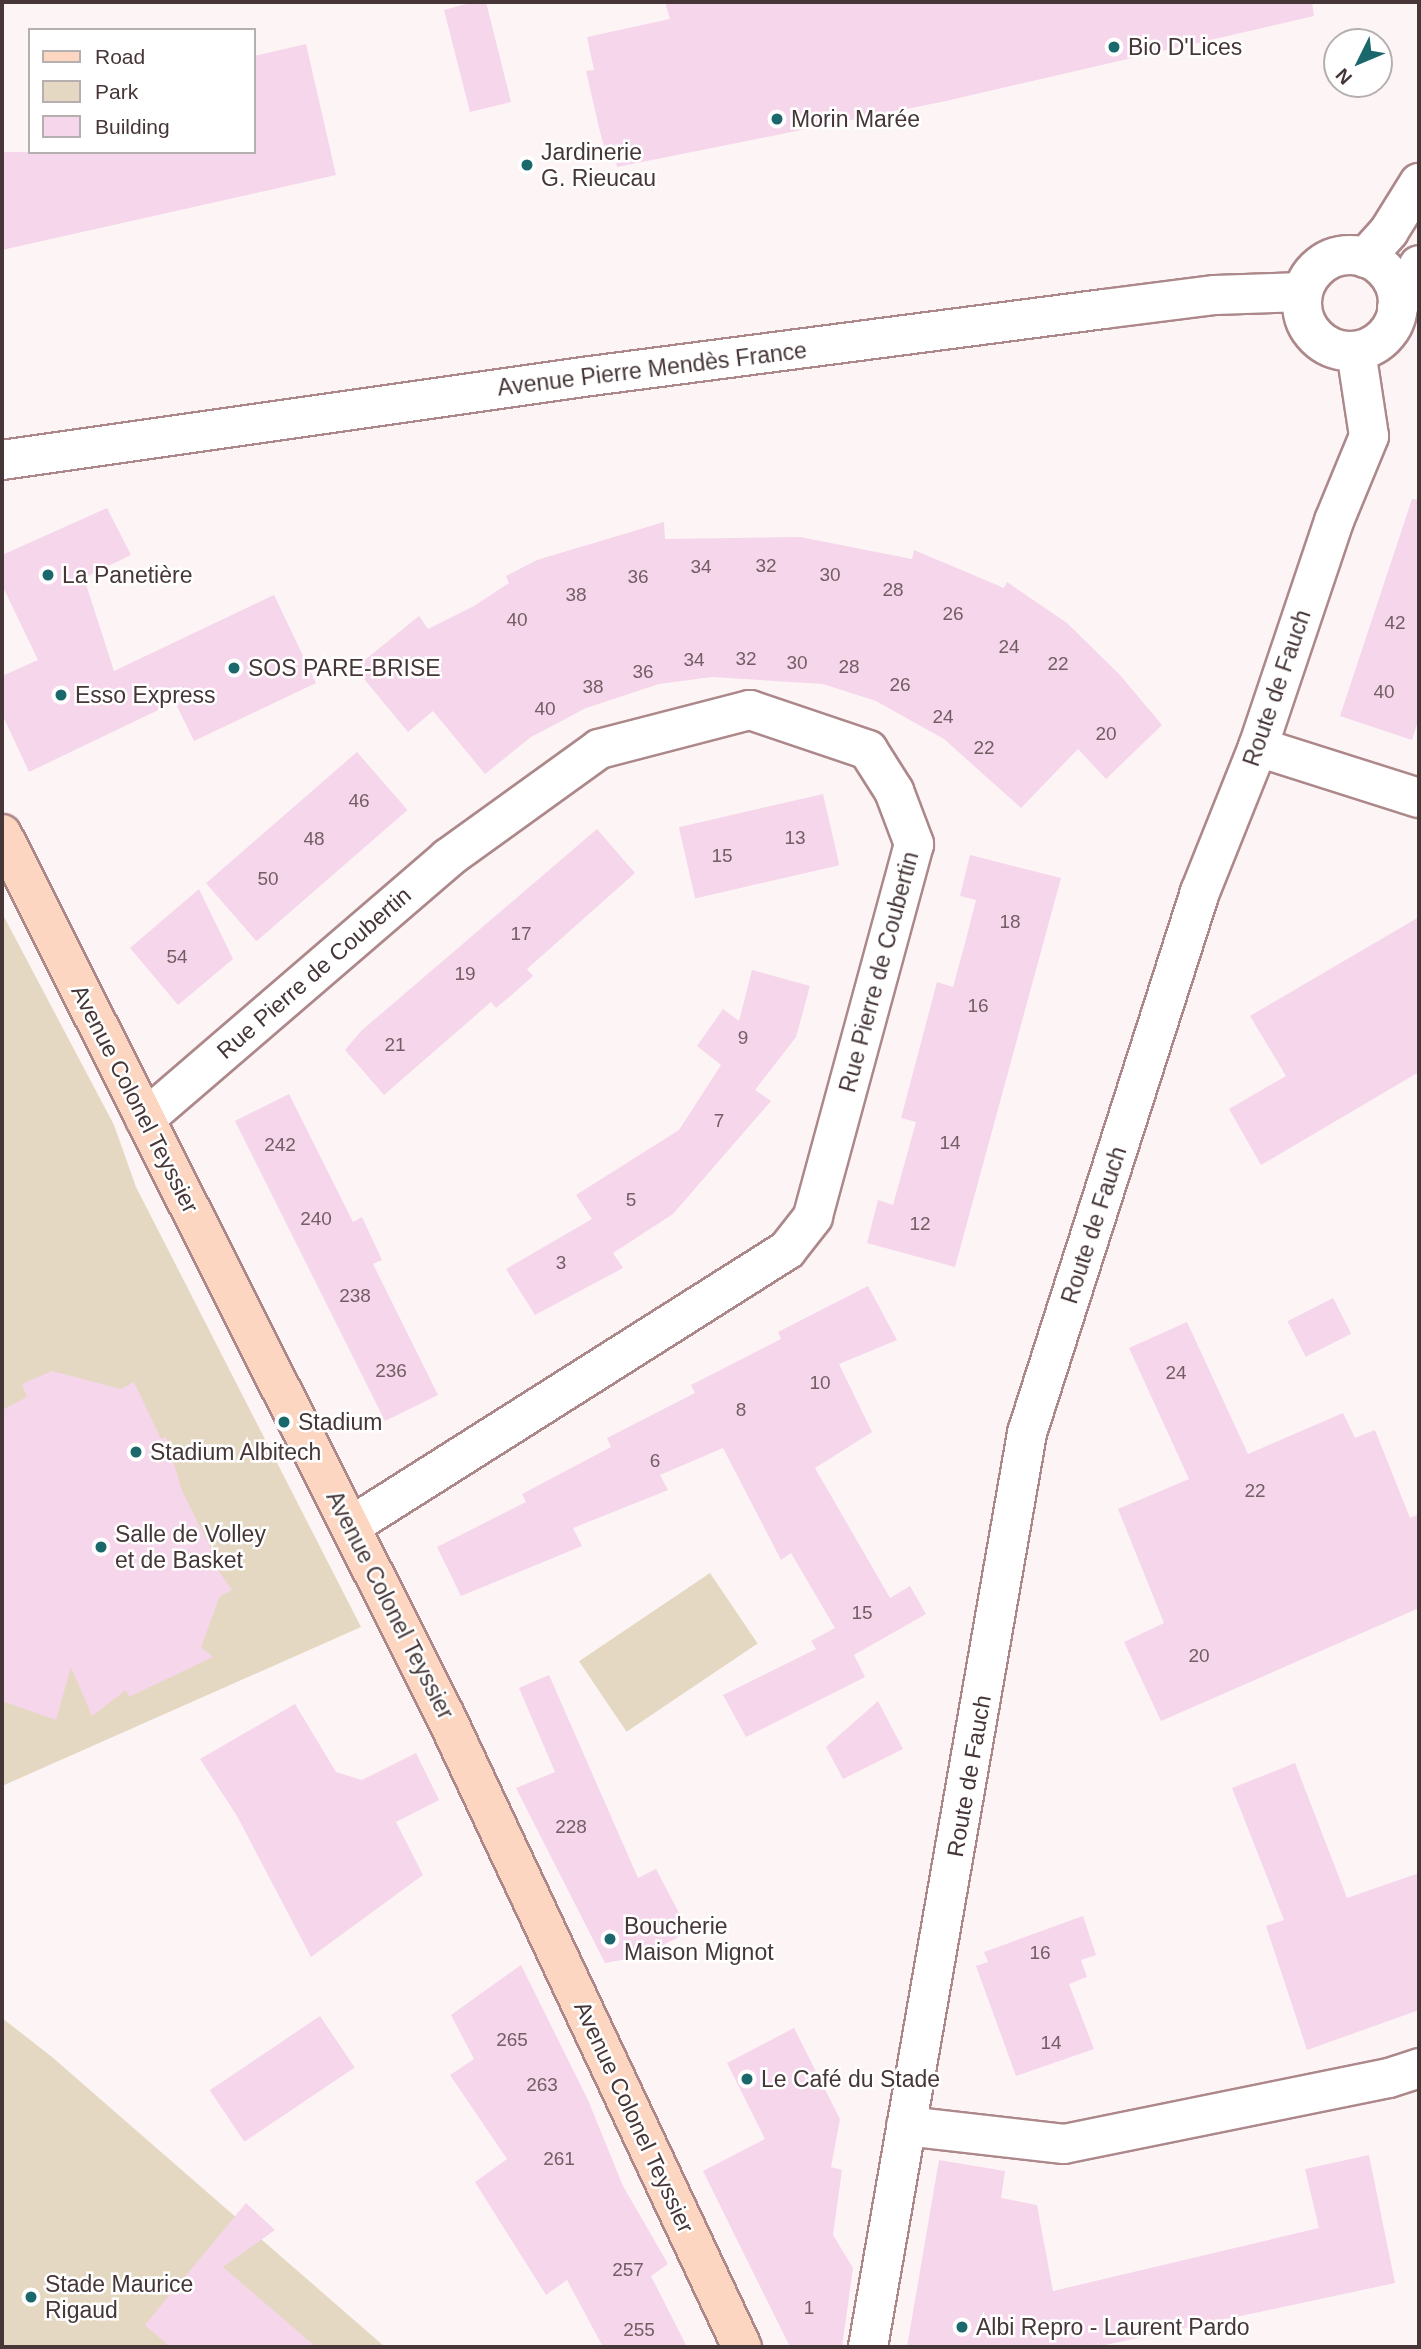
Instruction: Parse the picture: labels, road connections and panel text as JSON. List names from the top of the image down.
{
  "streets": {
    "main road": ["Avenue Colonel Teyssier"],
    "street": ["Avenue Pierre Mendès France", "Route de Fauch", "Rue Pierre de Coubertin"]
  },
  "crossings": [
    ["Avenue Pierre Mendès France", "Route de Fauch"],
    ["Rue Pierre de Coubertin", "Avenue Colonel Teyssier"]
  ],
  "places": [
    "Bio D'Lices",
    "Morin Marée",
    "Jardinerie G. Rieucau",
    "La Panetière",
    "SOS PARE-BRISE",
    "Esso Express",
    "Stadium",
    "Stadium Albitech",
    "Salle de Volley et de Basket",
    "Boucherie Maison Mignot",
    "Le Café du Stade",
    "Stade Maurice Rigaud",
    "Albi Repro - Laurent Pardo"
  ],
  "house_numbers": [
    "32",
    "34",
    "30",
    "36",
    "28",
    "38",
    "26",
    "40",
    "42",
    "24",
    "32",
    "34",
    "30",
    "22",
    "28",
    "36",
    "26",
    "38",
    "40",
    "40",
    "24",
    "20",
    "22",
    "46",
    "13",
    "48",
    "15",
    "50",
    "18",
    "17",
    "54",
    "19",
    "16",
    "9",
    "21",
    "7",
    "14",
    "242",
    "5",
    "240",
    "12",
    "3",
    "238",
    "236",
    "24",
    "10",
    "8",
    "6",
    "22",
    "15",
    "20",
    "228",
    "16",
    "265",
    "14",
    "263",
    "261",
    "257",
    "1",
    "255"
  ],
  "legend": ["Road", "Park", "Building"],
  "north": "bottom left"
}
